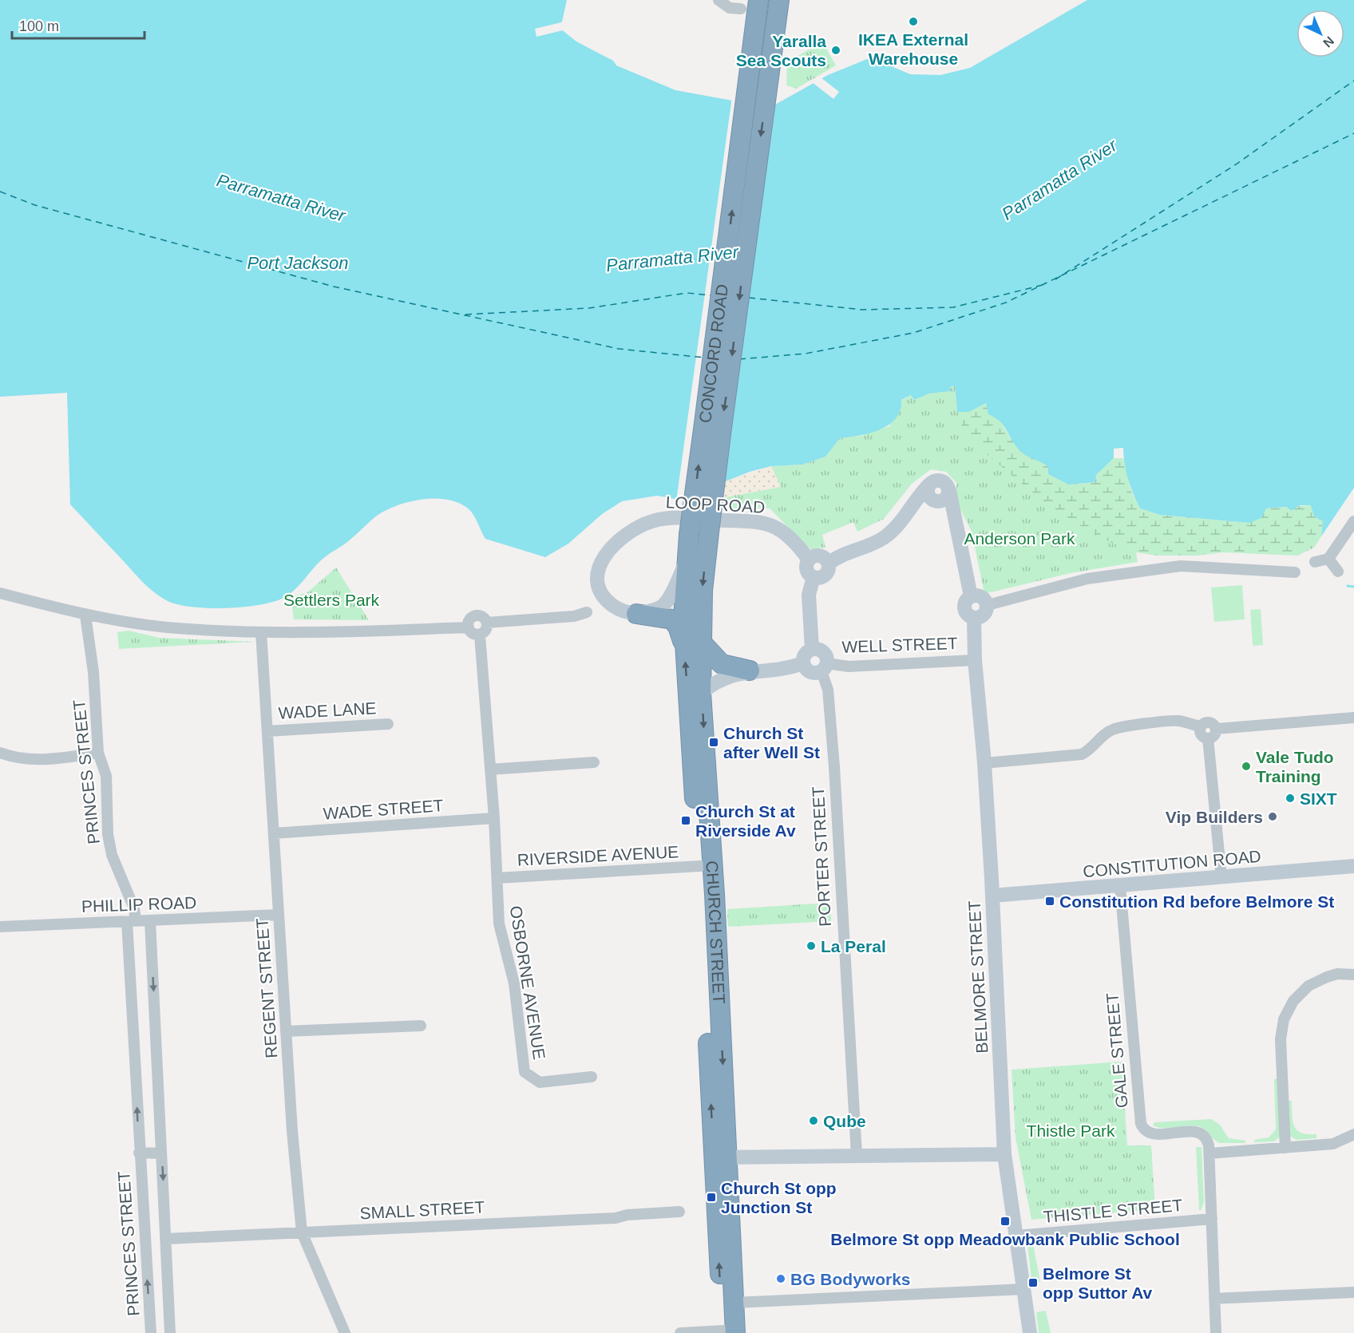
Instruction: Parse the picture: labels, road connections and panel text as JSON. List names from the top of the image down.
{
  "streets": {
    "highway": ["CONCORD ROAD", "CHURCH STREET"],
    "main road": ["LOOP ROAD", "CONSTITUTION ROAD", "BELMORE STREET"],
    "street": [
      "WELL STREET",
      "WADE LANE",
      "PRINCES STREET",
      "WADE STREET",
      "RIVERSIDE AVENUE",
      "PORTER STREET",
      "PHILLIP ROAD",
      "OSBORNE AVENUE",
      "REGENT STREET",
      "GALE STREET",
      "SMALL STREET",
      "THISTLE STREET"
    ]
  },
  "crossings": [
    ["CONCORD ROAD", "CHURCH STREET"],
    ["WELL STREET", "PORTER STREET"],
    ["WELL STREET", "BELMORE STREET"],
    ["WADE LANE", "REGENT STREET"],
    ["PRINCES STREET", "PHILLIP ROAD"],
    ["WADE STREET", "OSBORNE AVENUE"],
    ["WADE STREET", "REGENT STREET"],
    ["RIVERSIDE AVENUE", "CHURCH STREET"],
    ["RIVERSIDE AVENUE", "OSBORNE AVENUE"],
    ["CONSTITUTION ROAD", "BELMORE STREET"],
    ["CONSTITUTION ROAD", "GALE STREET"],
    ["PHILLIP ROAD", "REGENT STREET"],
    ["BELMORE STREET", "THISTLE STREET"],
    ["REGENT STREET", "SMALL STREET"]
  ],
  "water": ["Parramatta River", "Port Jackson"],
  "parks": ["Anderson Park", "Settlers Park", "Thistle Park"],
  "places": {
    "other": [
      "IKEA External Warehouse",
      "Yaralla Sea Scouts",
      "Vale Tudo Training",
      "SIXT",
      "Vip Builders",
      "La Peral",
      "Qube",
      "BG Bodyworks"
    ],
    "transit": [
      "Church St after Well St",
      "Church St at Riverside Av",
      "Constitution Rd before Belmore St",
      "Church St opp Junction St",
      "Belmore St opp Meadowbank Public School",
      "Belmore St opp Suttor Av"
    ]
  },
  "scale_bar": "100 m",
  "north": "bottom right"
}
